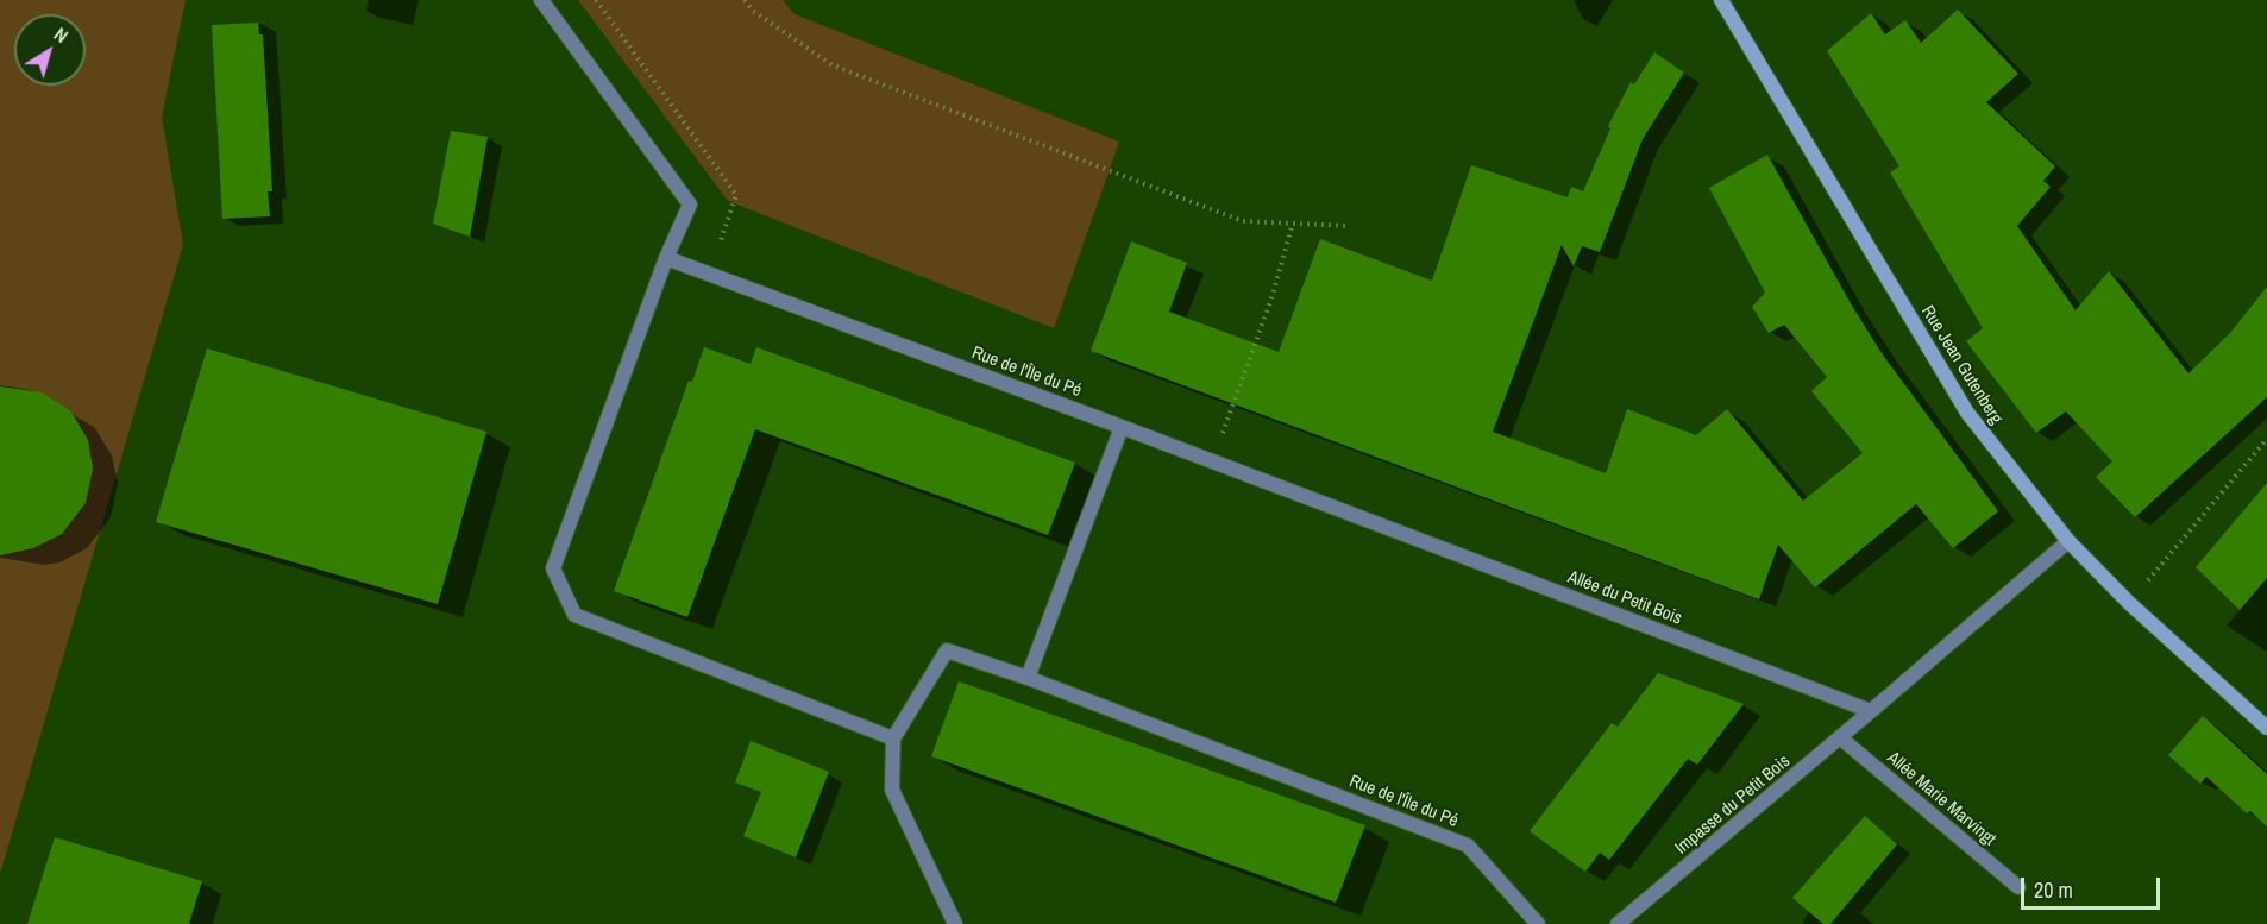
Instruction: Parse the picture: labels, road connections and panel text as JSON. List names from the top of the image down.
{
  "streets": {
    "main road": ["Rue Jean Gutenberg"],
    "street": [
      "Rue de l'Île du Pé",
      "Allée du Petit Bois",
      "Allée Marie Marvingt",
      "Impasse du Petit Bois"
    ]
  },
  "crossings": [
    ["Rue de l'Île du Pé", "Allée du Petit Bois"],
    ["Allée du Petit Bois", "Impasse du Petit Bois"],
    ["Allée Marie Marvingt", "Impasse du Petit Bois"]
  ],
  "scale_bar": "20 m",
  "north": "top right"
}
